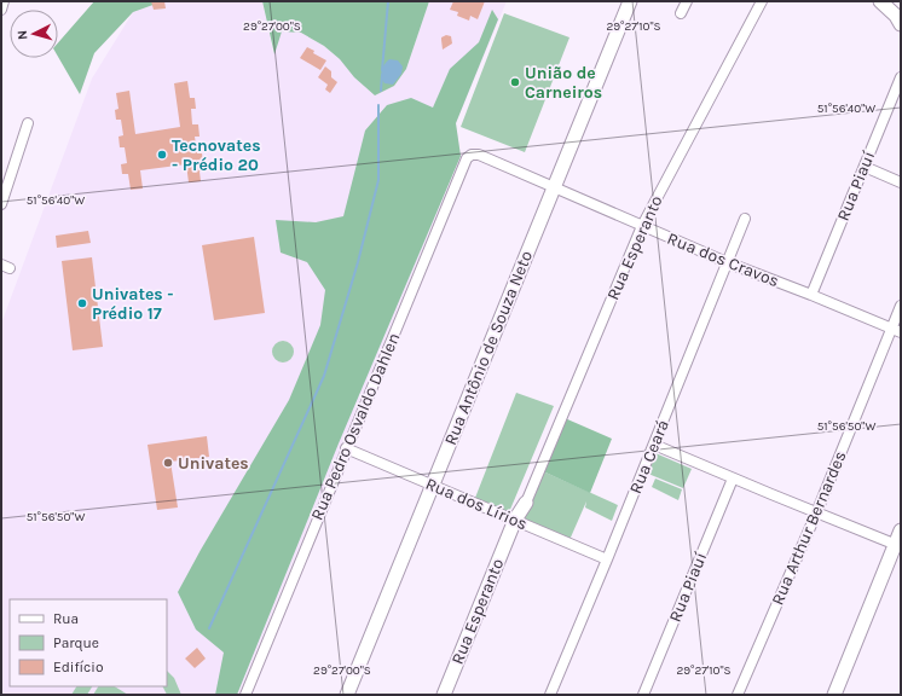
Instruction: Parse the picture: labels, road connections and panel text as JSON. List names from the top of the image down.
{
  "streets": {
    "street": [
      "Rua Piauí",
      "Rua Esperanto",
      "Rua dos Cravos",
      "Rua Antônio de Souza Neto",
      "Rua Pedro Osvaldo Dahlen",
      "Rua Ceará",
      "Rua dos Lírios",
      "Rua Arthur Bernardes"
    ]
  },
  "crossings": [
    ["Rua Piauí", "Rua dos Cravos"],
    ["Rua Esperanto", "Rua dos Cravos"],
    ["Rua Esperanto", "Rua dos Lírios"],
    ["Rua dos Cravos", "Rua Antônio de Souza Neto"],
    ["Rua dos Cravos", "Rua Pedro Osvaldo Dahlen"],
    ["Rua dos Cravos", "Rua Ceará"],
    ["Rua dos Cravos", "Rua Arthur Bernardes"],
    ["Rua Antônio de Souza Neto", "Rua dos Lírios"],
    ["Rua Pedro Osvaldo Dahlen", "Rua dos Lírios"],
    ["Rua Ceará", "Rua dos Lírios"]
  ],
  "places": [
    "União de Carneiros",
    "Tecnovates - Prédio 20",
    "Univates - Prédio 17",
    "Univates"
  ],
  "legend": ["Rua", "Parque", "Edifício"],
  "north": "left",
  "coordinates": [
    "29°27'00\"S",
    "29°27'10\"S",
    "51°56'40\"W",
    "51°56'50\"W"
  ]
}
